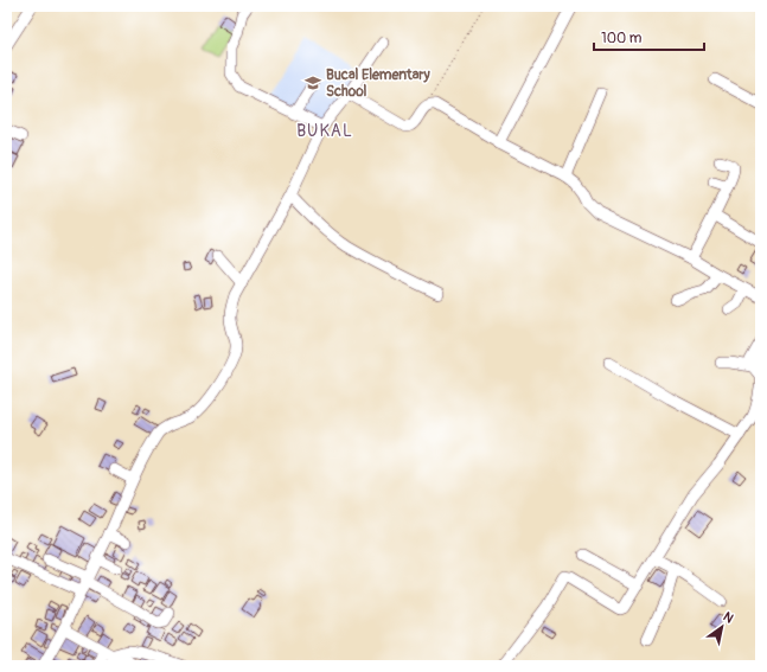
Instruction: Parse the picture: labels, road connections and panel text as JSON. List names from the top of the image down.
{
  "districts": ["BUKAL"],
  "places": {
    "school or university": ["Bucal Elementary School"]
  },
  "scale_bar": "100 m",
  "north": "top right"
}
